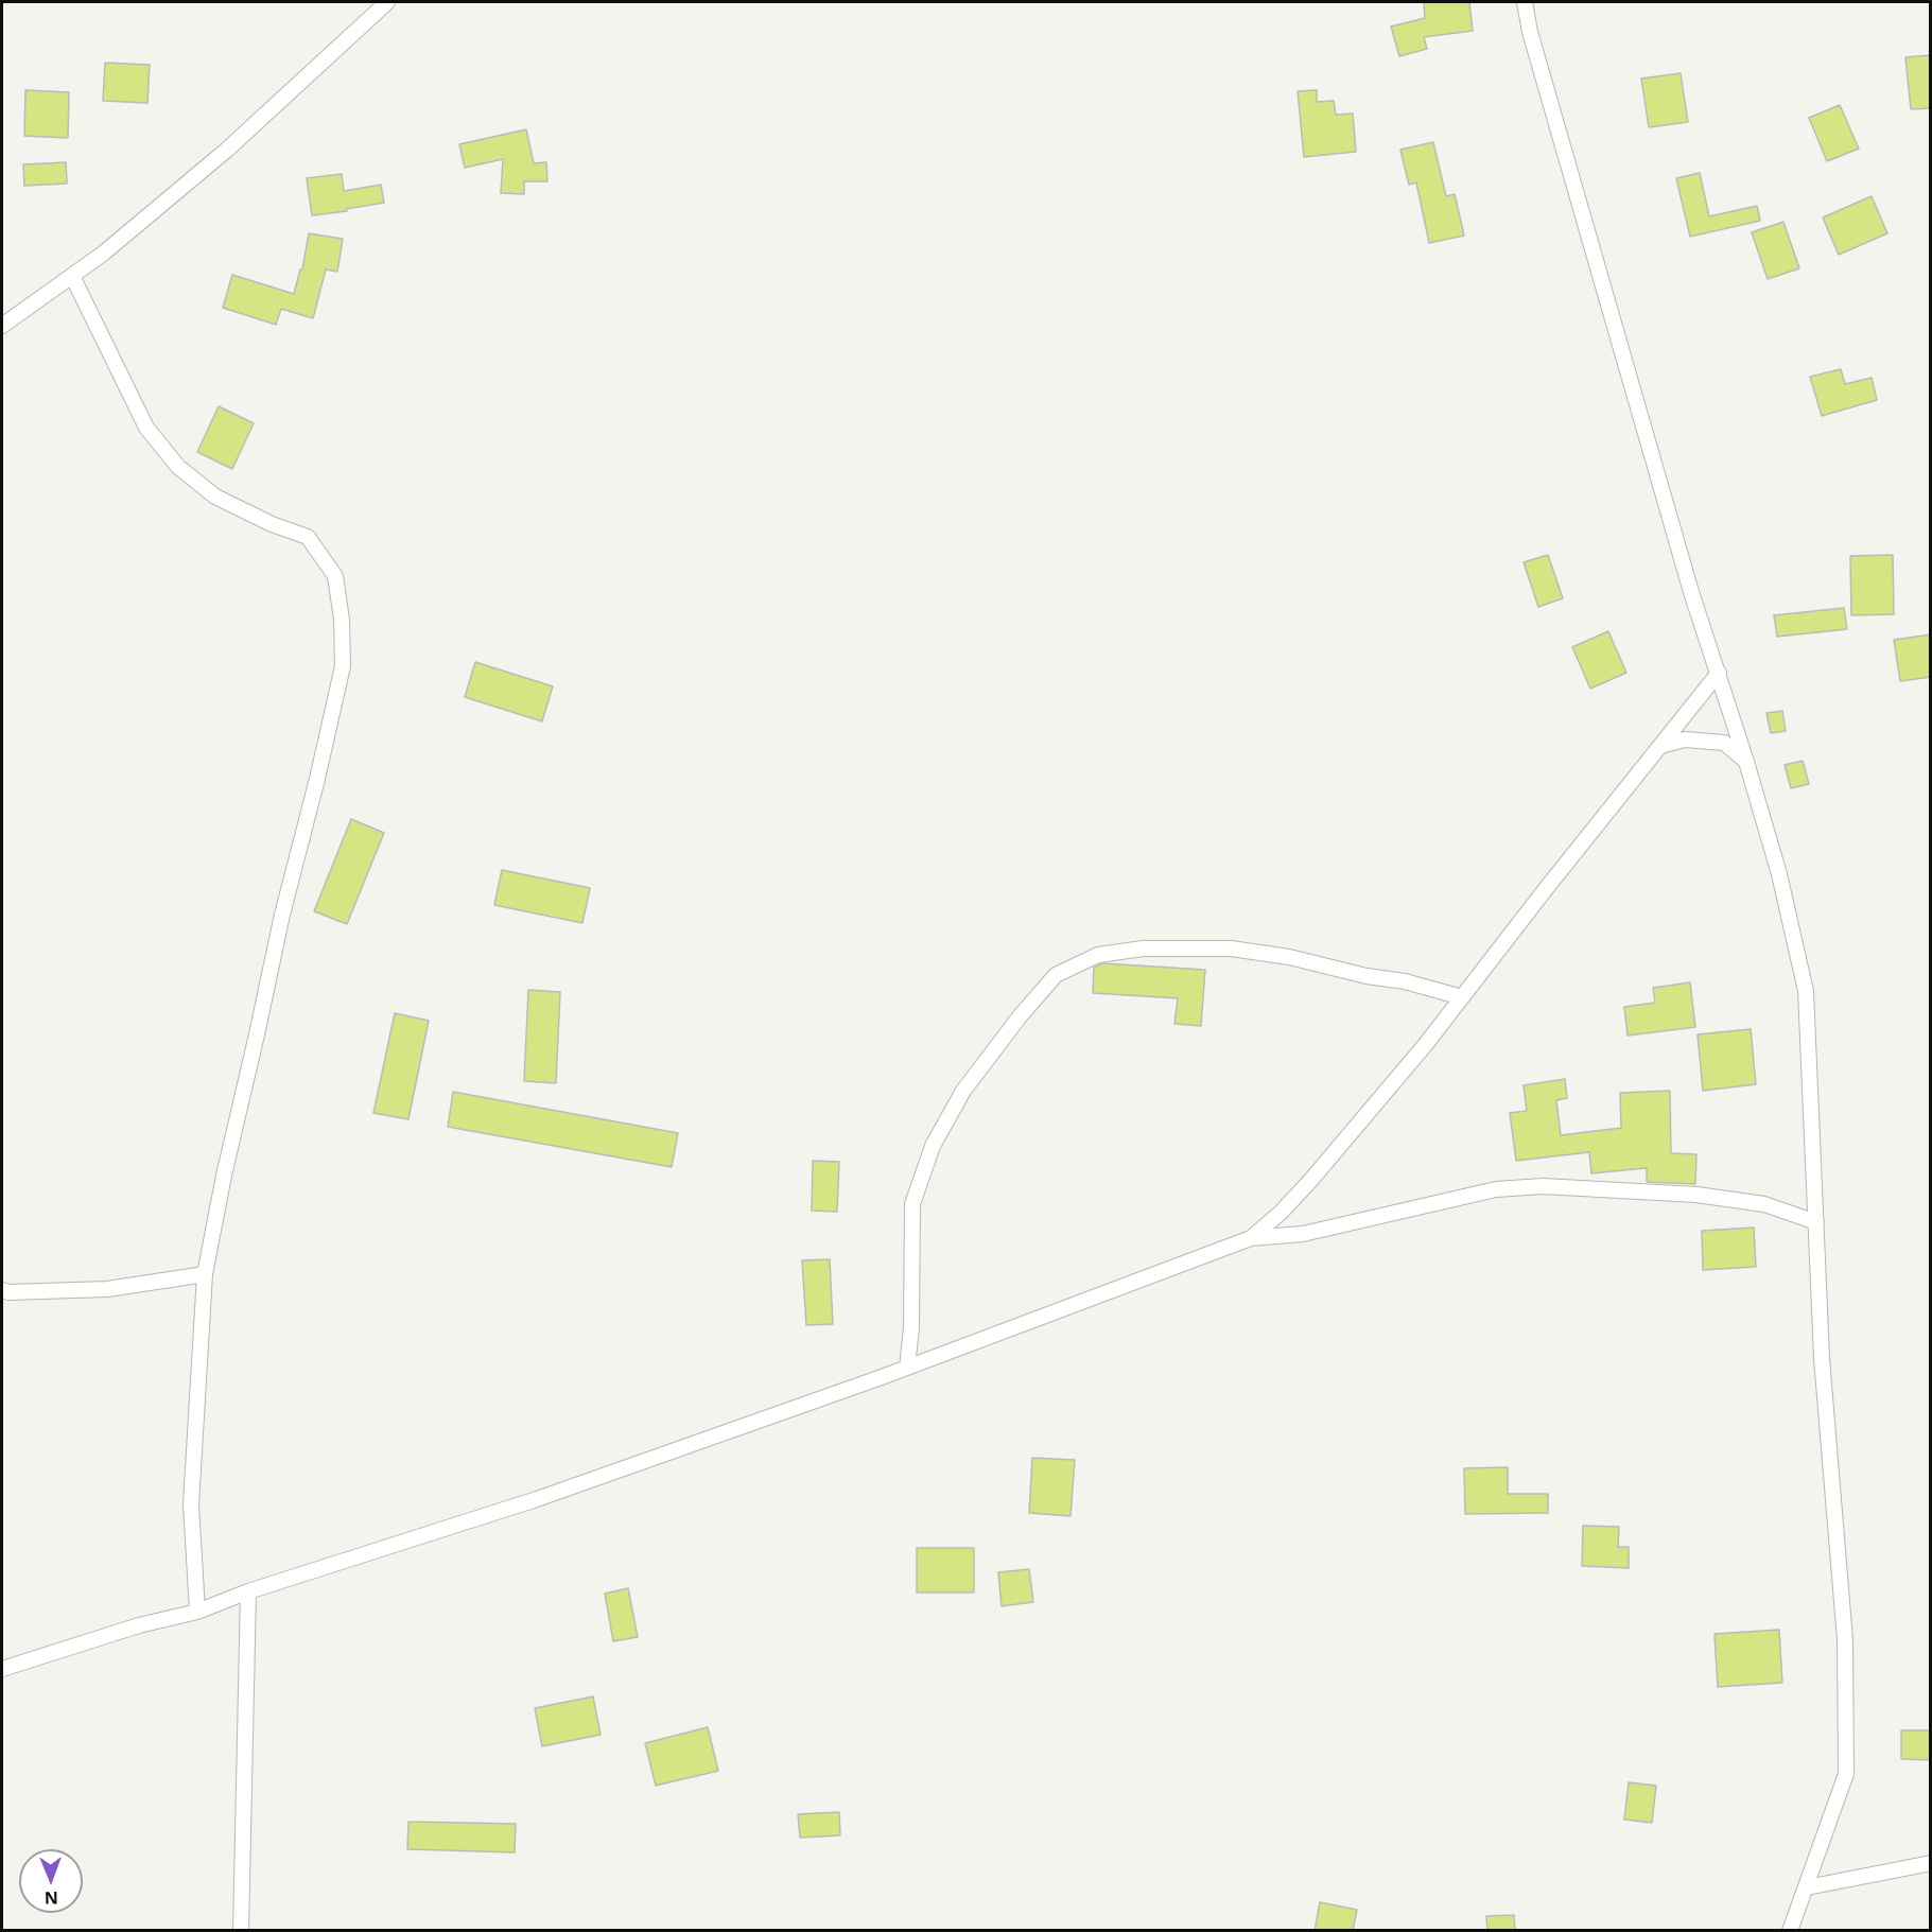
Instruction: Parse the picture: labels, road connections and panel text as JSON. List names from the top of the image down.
{
  "north": "bottom"
}
